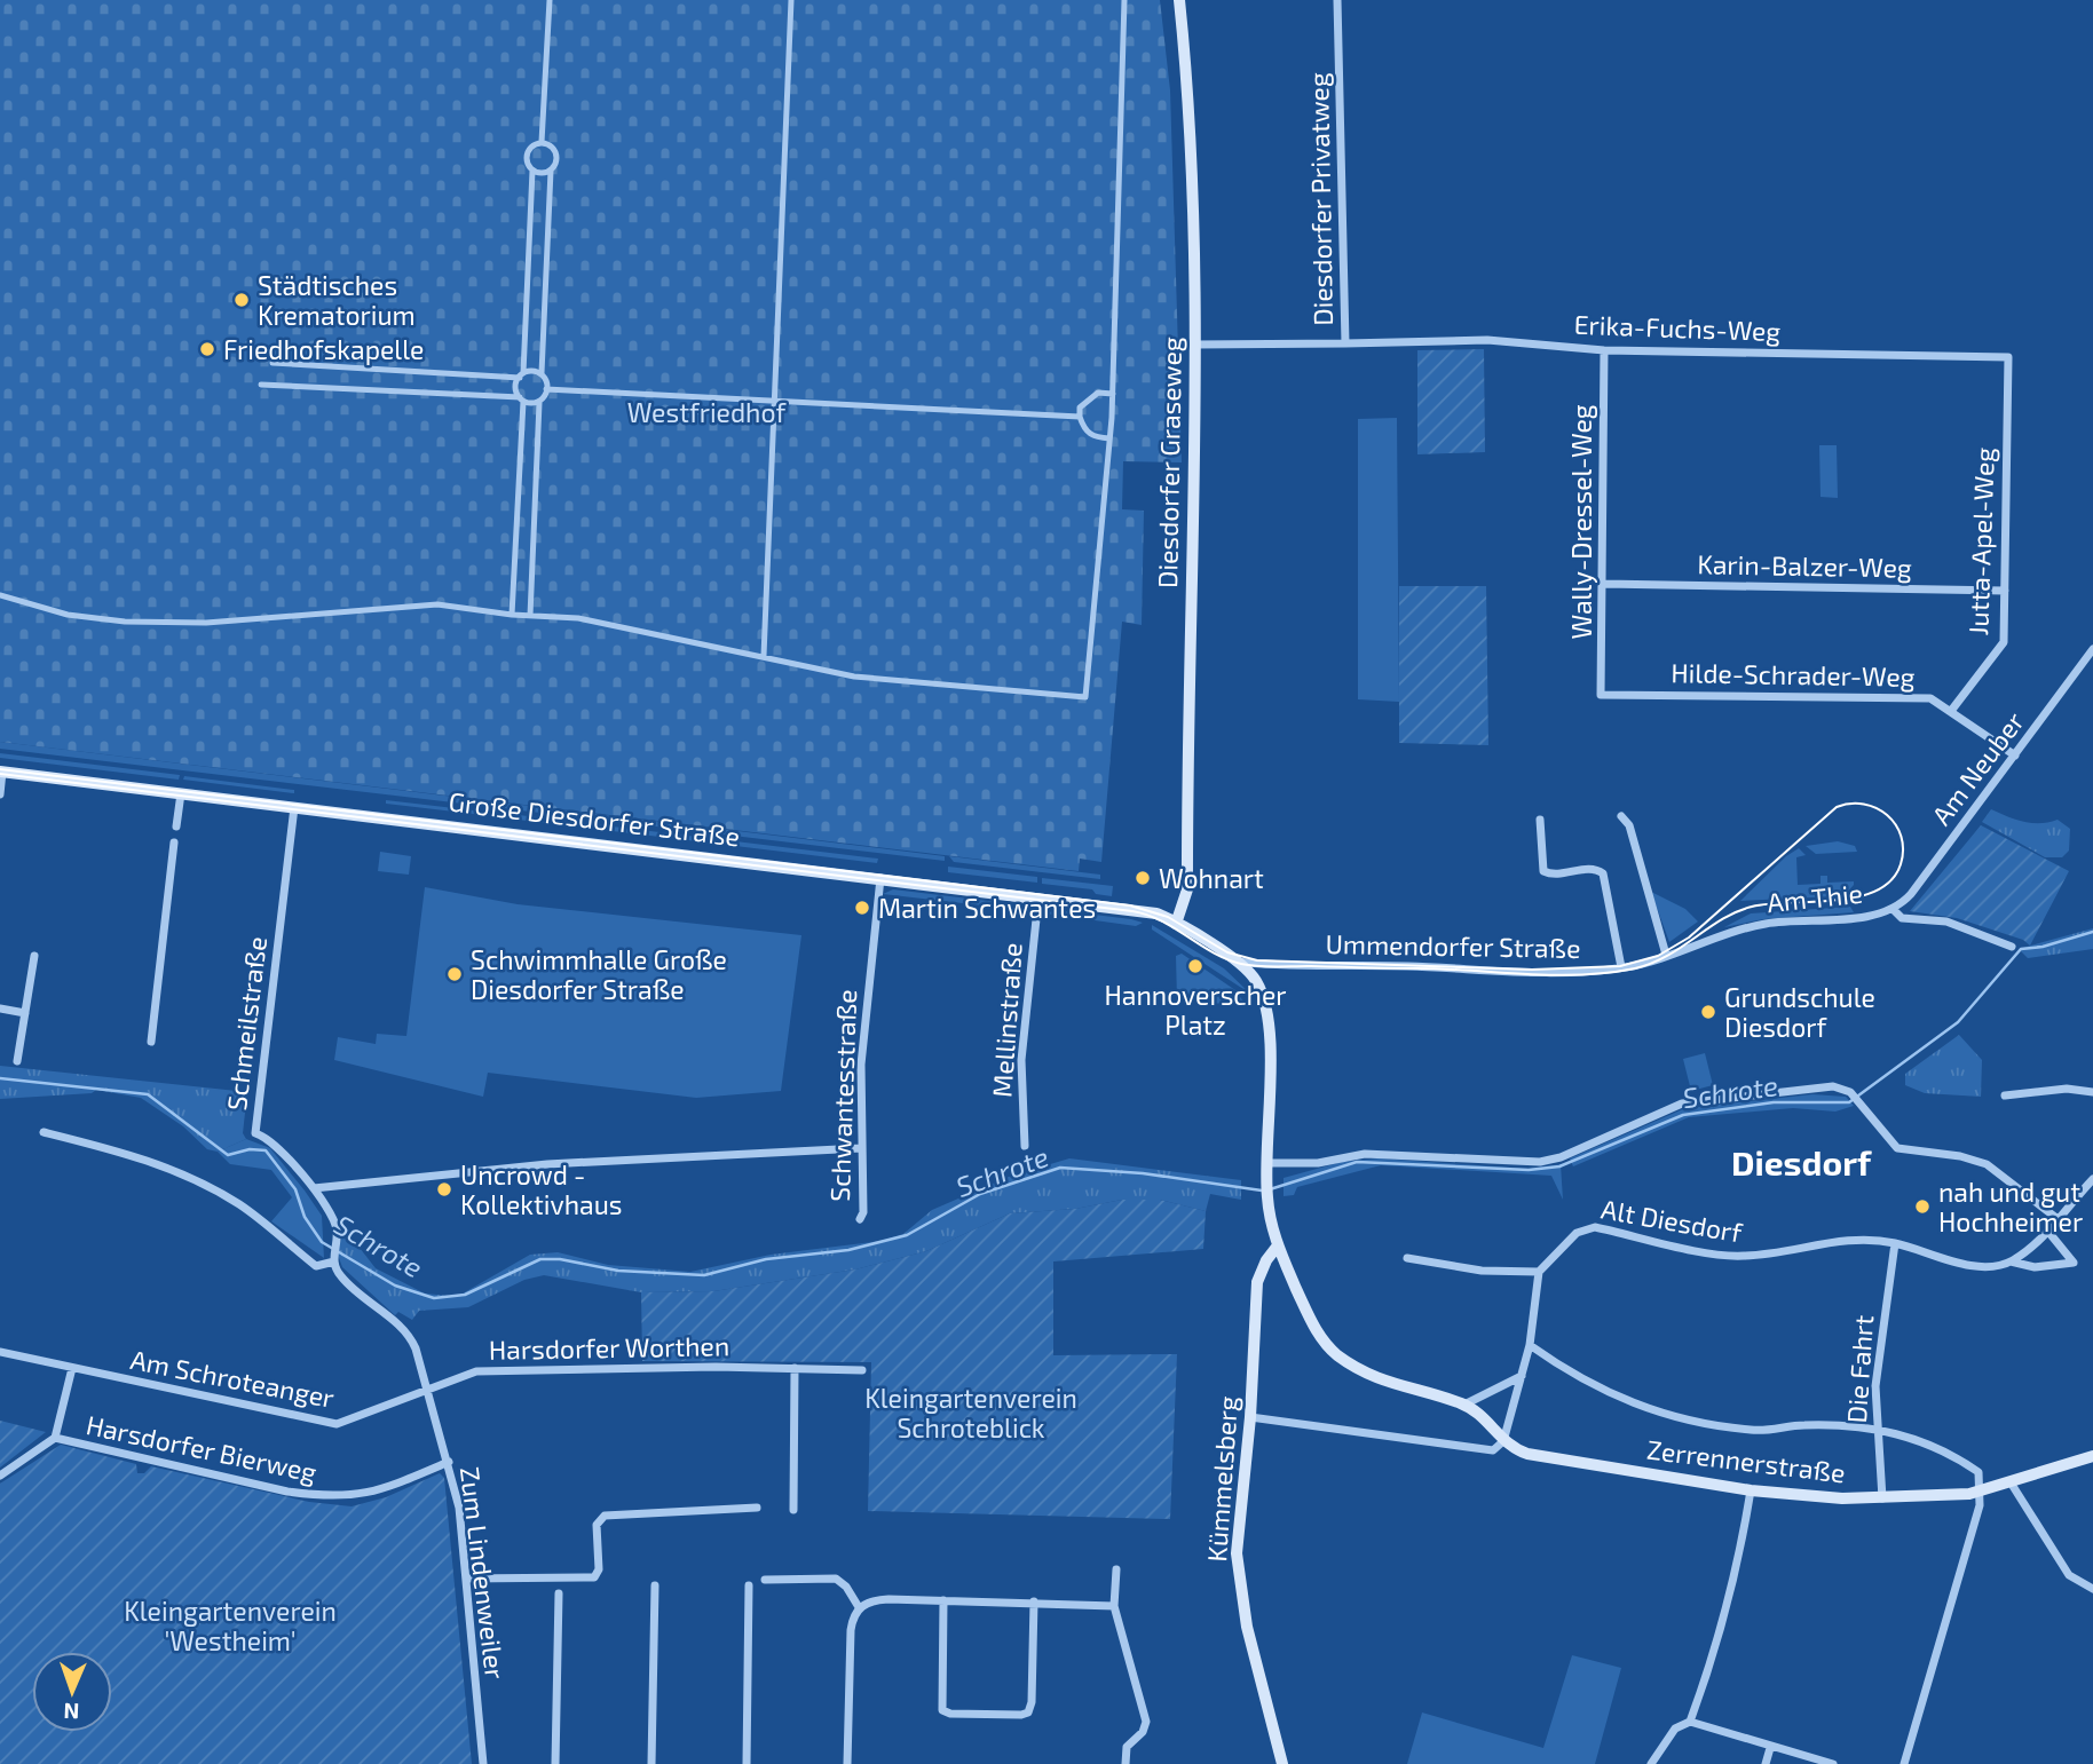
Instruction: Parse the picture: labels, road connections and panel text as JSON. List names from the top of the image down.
{
  "streets": {
    "main road": [
      "Diesdorfer Graseweg",
      "Große Diesdorfer Straße",
      "Zerrennerstraße",
      "Kümmelsberg"
    ],
    "street": [
      "Diesdorfer Privatweg",
      "Erika-Fuchs-Weg",
      "Wally-Dressel-Weg",
      "Jutta-Apel-Weg",
      "Karin-Balzer-Weg",
      "Hilde-Schrader-Weg",
      "Am Neuber",
      "Am Thie",
      "Ummendorfer Straße",
      "Mellinstraße",
      "Schmeilstraße",
      "Schwantesstraße",
      "Alt Diesdorf",
      "Harsdorfer Worthen",
      "Die Fahrt",
      "Am Schroteanger",
      "Harsdorfer Bierweg",
      "Zum Lindenweiler"
    ]
  },
  "crossings": [
    ["Diesdorfer Privatweg", "Erika-Fuchs-Weg"],
    ["Diesdorfer Privatweg", "Diesdorfer Graseweg"],
    ["Erika-Fuchs-Weg", "Wally-Dressel-Weg"],
    ["Erika-Fuchs-Weg", "Jutta-Apel-Weg"],
    ["Diesdorfer Graseweg", "Große Diesdorfer Straße"],
    ["Wally-Dressel-Weg", "Karin-Balzer-Weg"],
    ["Wally-Dressel-Weg", "Hilde-Schrader-Weg"],
    ["Jutta-Apel-Weg", "Karin-Balzer-Weg"],
    ["Jutta-Apel-Weg", "Hilde-Schrader-Weg"],
    ["Hilde-Schrader-Weg", "Am Neuber"],
    ["Am Neuber", "Am Thie"],
    ["Große Diesdorfer Straße", "Ummendorfer Straße"],
    ["Große Diesdorfer Straße", "Mellinstraße"],
    ["Große Diesdorfer Straße", "Schmeilstraße"],
    ["Große Diesdorfer Straße", "Schwantesstraße"],
    ["Große Diesdorfer Straße", "Zerrennerstraße"],
    ["Große Diesdorfer Straße", "Kümmelsberg"],
    ["Am Thie", "Ummendorfer Straße"],
    ["Schmeilstraße", "Zum Lindenweiler"],
    ["Alt Diesdorf", "Die Fahrt"],
    ["Harsdorfer Worthen", "Am Schroteanger"],
    ["Harsdorfer Worthen", "Zum Lindenweiler"],
    ["Die Fahrt", "Zerrennerstraße"],
    ["Am Schroteanger", "Zum Lindenweiler"],
    ["Harsdorfer Bierweg", "Zum Lindenweiler"]
  ],
  "districts": ["Diesdorf"],
  "water": ["Schrote"],
  "parks": ["Westfriedhof", "Kleingartenverein Schroteblick", "Kleingartenverein 'Westheim'"],
  "places": [
    "Städtisches Krematorium",
    "Friedhofskapelle",
    "Wohnart",
    "Martin Schwantes",
    "Hannoverscher Platz",
    "Schwimmhalle Große Diesdorfer Straße",
    "Grundschule Diesdorf",
    "Uncrowd - Kollektivhaus",
    "nah und gut Hochheimer"
  ],
  "north": "bottom"
}
